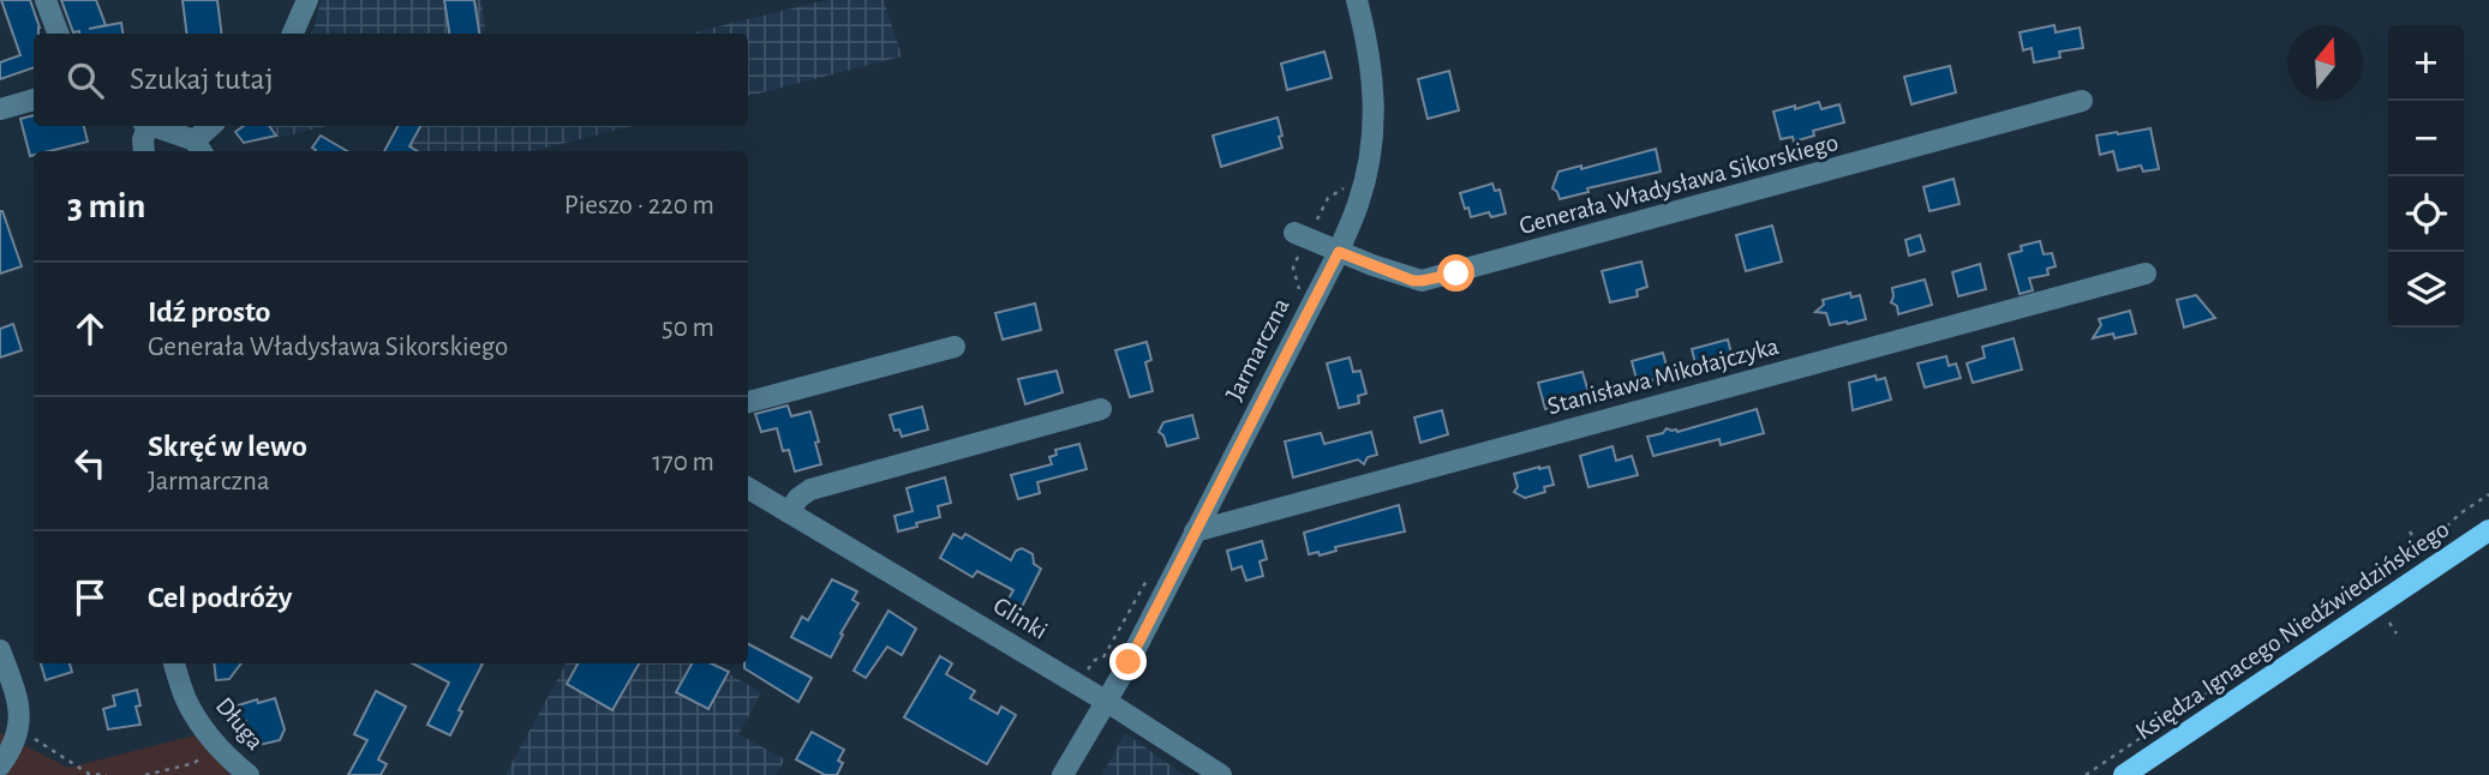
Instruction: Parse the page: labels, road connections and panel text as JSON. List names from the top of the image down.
{
  "streets": {
    "main road": ["Księdza Ignacego Niedźwiedzińskiego"],
    "street": [
      "Generała Władysława Sikorskiego",
      "Jarmarczna",
      "Stanisława Mikołajczyka",
      "Glinki",
      "Długa"
    ]
  },
  "crossings": [
    ["Generała Władysława Sikorskiego", "Jarmarczna"],
    ["Jarmarczna", "Stanisława Mikołajczyka"],
    ["Jarmarczna", "Glinki"]
  ],
  "north": "top",
  "page": {
    "map_buttons": ["+", "−"],
    "search": "Szukaj tutaj",
    "heading": ["3 min", "Pieszo · 220 m"],
    "list": [
      ["Idź prosto", "Generała Władysława Sikorskiego", "50 m"],
      ["Skręć w lewo", "Jarmarczna", "170 m"],
      "Cel podróży"
    ]
  }
}
